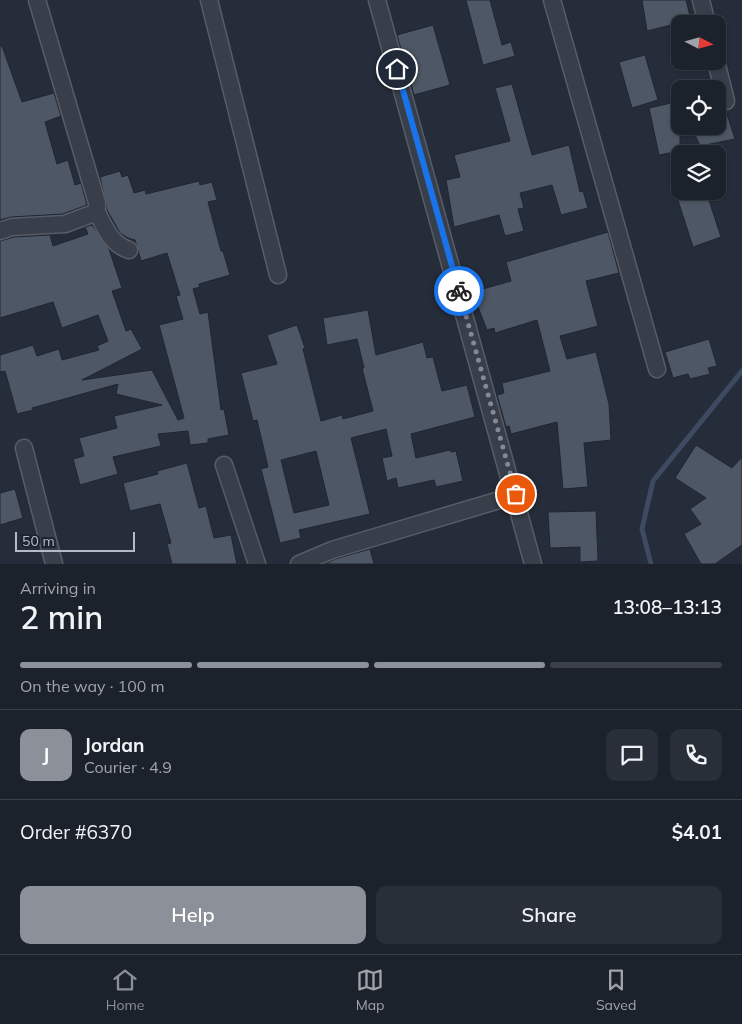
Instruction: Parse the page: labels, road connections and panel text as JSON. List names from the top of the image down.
{
  "scale_bar": "50 m",
  "north": "right",
  "page": {
    "scale": "50 m",
    "heading": ["2 min", "Arriving in", "13:08–13:13"],
    "panel": [
      "Jordan",
      "Courier · 4.9",
      "Order #6370",
      "$4.01"
    ],
    "bar": "On the way · 100 m",
    "round": "J",
    "buttons": ["Help", "Share"],
    "tabs": ["Home", "Map", "Saved"]
  }
}
